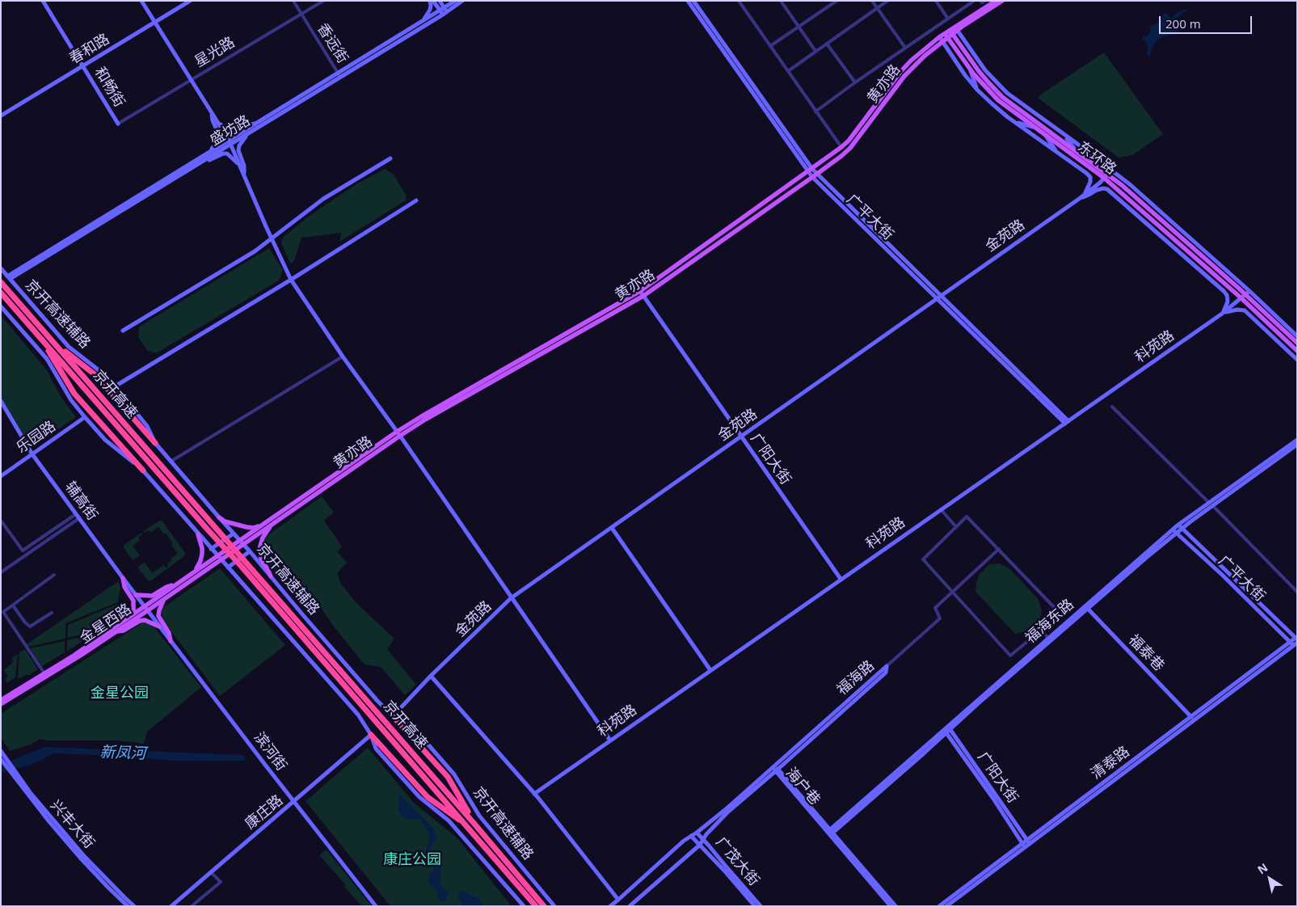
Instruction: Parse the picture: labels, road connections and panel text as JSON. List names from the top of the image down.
{
  "streets": {
    "highway": ["京开高速"],
    "main road": ["黄亦路", "东环路", "金星西路"],
    "street": [
      "香远街",
      "春和路",
      "星光路",
      "和畅街",
      "盛坊路",
      "广平大街",
      "金苑路",
      "京开高速辅路",
      "科苑路",
      "乐园路",
      "广阳大街",
      "辅高街",
      "福海东路",
      "福泰巷",
      "福海路",
      "滨河街",
      "清泰路",
      "海户巷",
      "康庄路",
      "兴丰大街",
      "广茂大街"
    ]
  },
  "crossings": [
    ["香远街", "星光路"],
    ["香远街", "盛坊路"],
    ["春和路", "和畅街"],
    ["星光路", "和畅街"],
    ["黄亦路", "东环路"],
    ["黄亦路", "广平大街"],
    ["黄亦路", "京开高速辅路"],
    ["黄亦路", "广阳大街"],
    ["盛坊路", "京开高速辅路"],
    ["东环路", "金苑路"],
    ["东环路", "科苑路"],
    ["广平大街", "金苑路"],
    ["广平大街", "科苑路"],
    ["广平大街", "福海东路"],
    ["广平大街", "清泰路"],
    ["金苑路", "京开高速辅路"],
    ["金苑路", "广阳大街"],
    ["科苑路", "广阳大街"],
    ["乐园路", "辅高街"],
    ["广阳大街", "福海东路"],
    ["广阳大街", "清泰路"],
    ["辅高街", "金星西路"],
    ["辅高街", "滨河街"],
    ["福海东路", "福泰巷"],
    ["福海东路", "海户巷"],
    ["金星西路", "滨河街"],
    ["福泰巷", "清泰路"],
    ["福海路", "海户巷"],
    ["福海路", "广茂大街"],
    ["滨河街", "康庄路"]
  ],
  "water": ["新凤河"],
  "parks": ["金星公园", "康庄公园"],
  "scale_bar": "200 m",
  "north": "top left"
}
